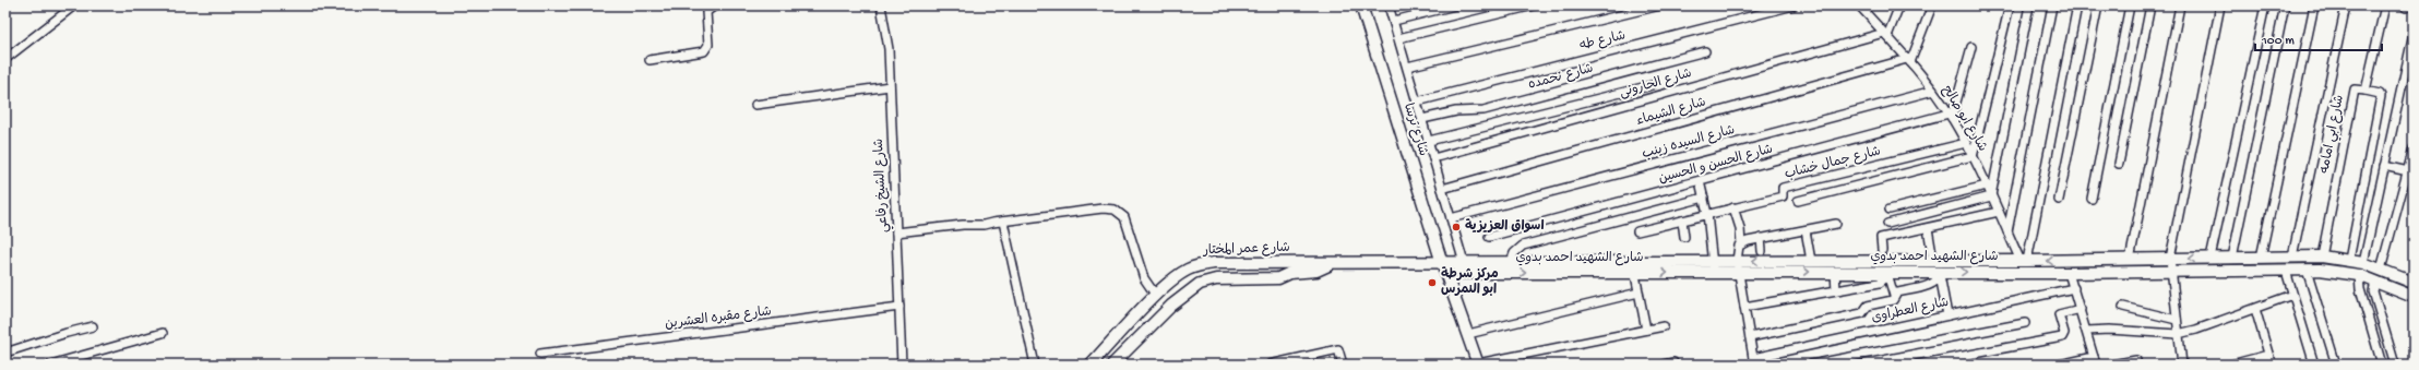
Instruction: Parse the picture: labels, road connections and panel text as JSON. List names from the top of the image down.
{
  "streets": {
    "street": [
      "شارع طه",
      "شارع نحمده",
      "شارع الحارونى",
      "شارع الشيماء",
      "شارع ابو صالح",
      "شارع ترسا",
      "شارع ابي امامه",
      "شارع السيده زينب",
      "شارع جمال خشاب",
      "شارع الحسن و الحسين",
      "شارع الشيخ رفاعي",
      "شارع عمر المختار",
      "شارع الشهيد احمد بدوي",
      "شارع العطراوى",
      "شارع مقبره العشرين"
    ]
  },
  "crossings": [
    ["شارع الحارونى", "شارع ابو صالح"],
    ["شارع الشيماء", "شارع ابو صالح"],
    ["شارع ابو صالح", "شارع السيده زينب"],
    ["شارع ابو صالح", "شارع جمال خشاب"],
    ["شارع ابو صالح", "شارع الحسن و الحسين"],
    ["شارع ابو صالح", "شارع الشهيد احمد بدوي"],
    ["شارع ترسا", "شارع عمر المختار"],
    ["شارع ترسا", "شارع الشهيد احمد بدوي"],
    ["شارع ابي امامه", "شارع الشهيد احمد بدوي"],
    ["شارع الشيخ رفاعي", "شارع مقبره العشرين"],
    ["شارع عمر المختار", "شارع الشهيد احمد بدوي"]
  ],
  "places": ["اسواق العزيزية", "مركز شرطة ابو النمرس"],
  "scale_bar": "100 m"
}
